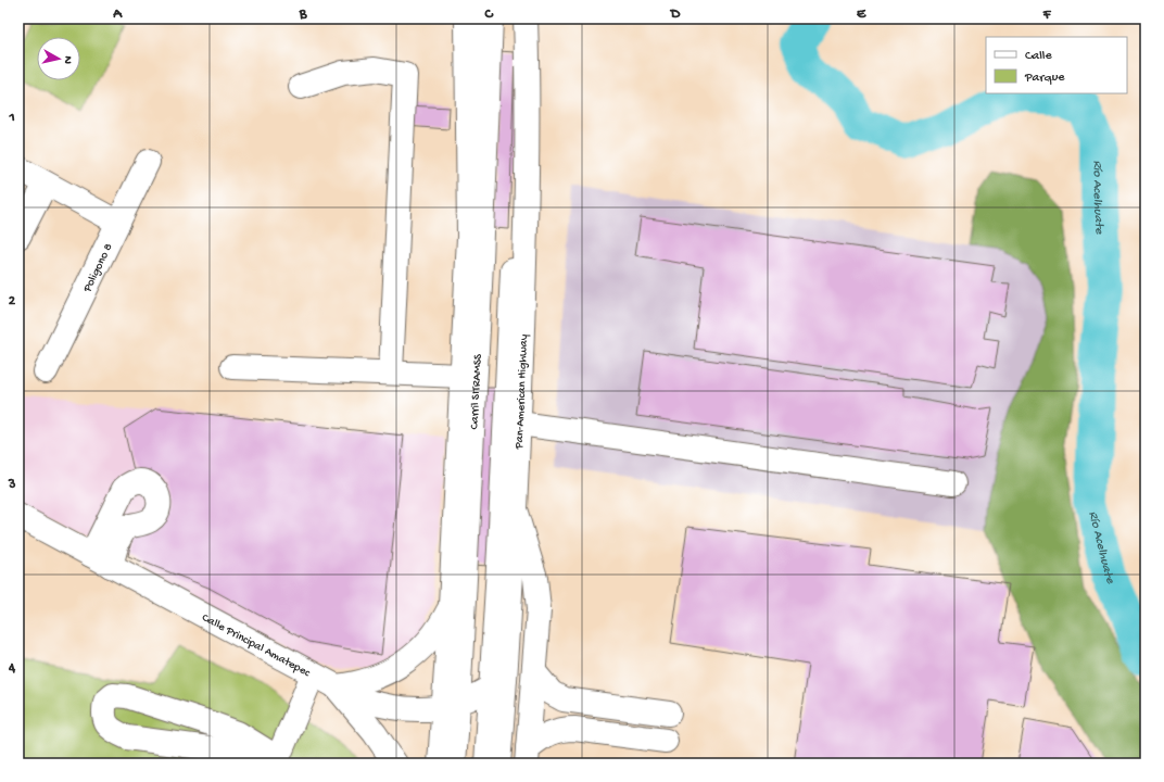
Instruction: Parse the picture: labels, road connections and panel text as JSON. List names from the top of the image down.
{
  "streets": {
    "main road": [
      "Poligono 8",
      "Carril SITRAMSS",
      "Pan-American Highway",
      "Calle Principal Amatepec"
    ]
  },
  "crossings": [
    ["Carril SITRAMSS", "Calle Principal Amatepec"],
    ["Pan-American Highway", "Calle Principal Amatepec"]
  ],
  "water": ["Río Acelhuate"],
  "legend": ["Calle", "Parque"],
  "north": "right",
  "grid": {
    "columns": [
      "A",
      "B",
      "C",
      "D",
      "E",
      "F"
    ],
    "rows": [
      "1",
      "2",
      "3",
      "4"
    ]
  }
}
